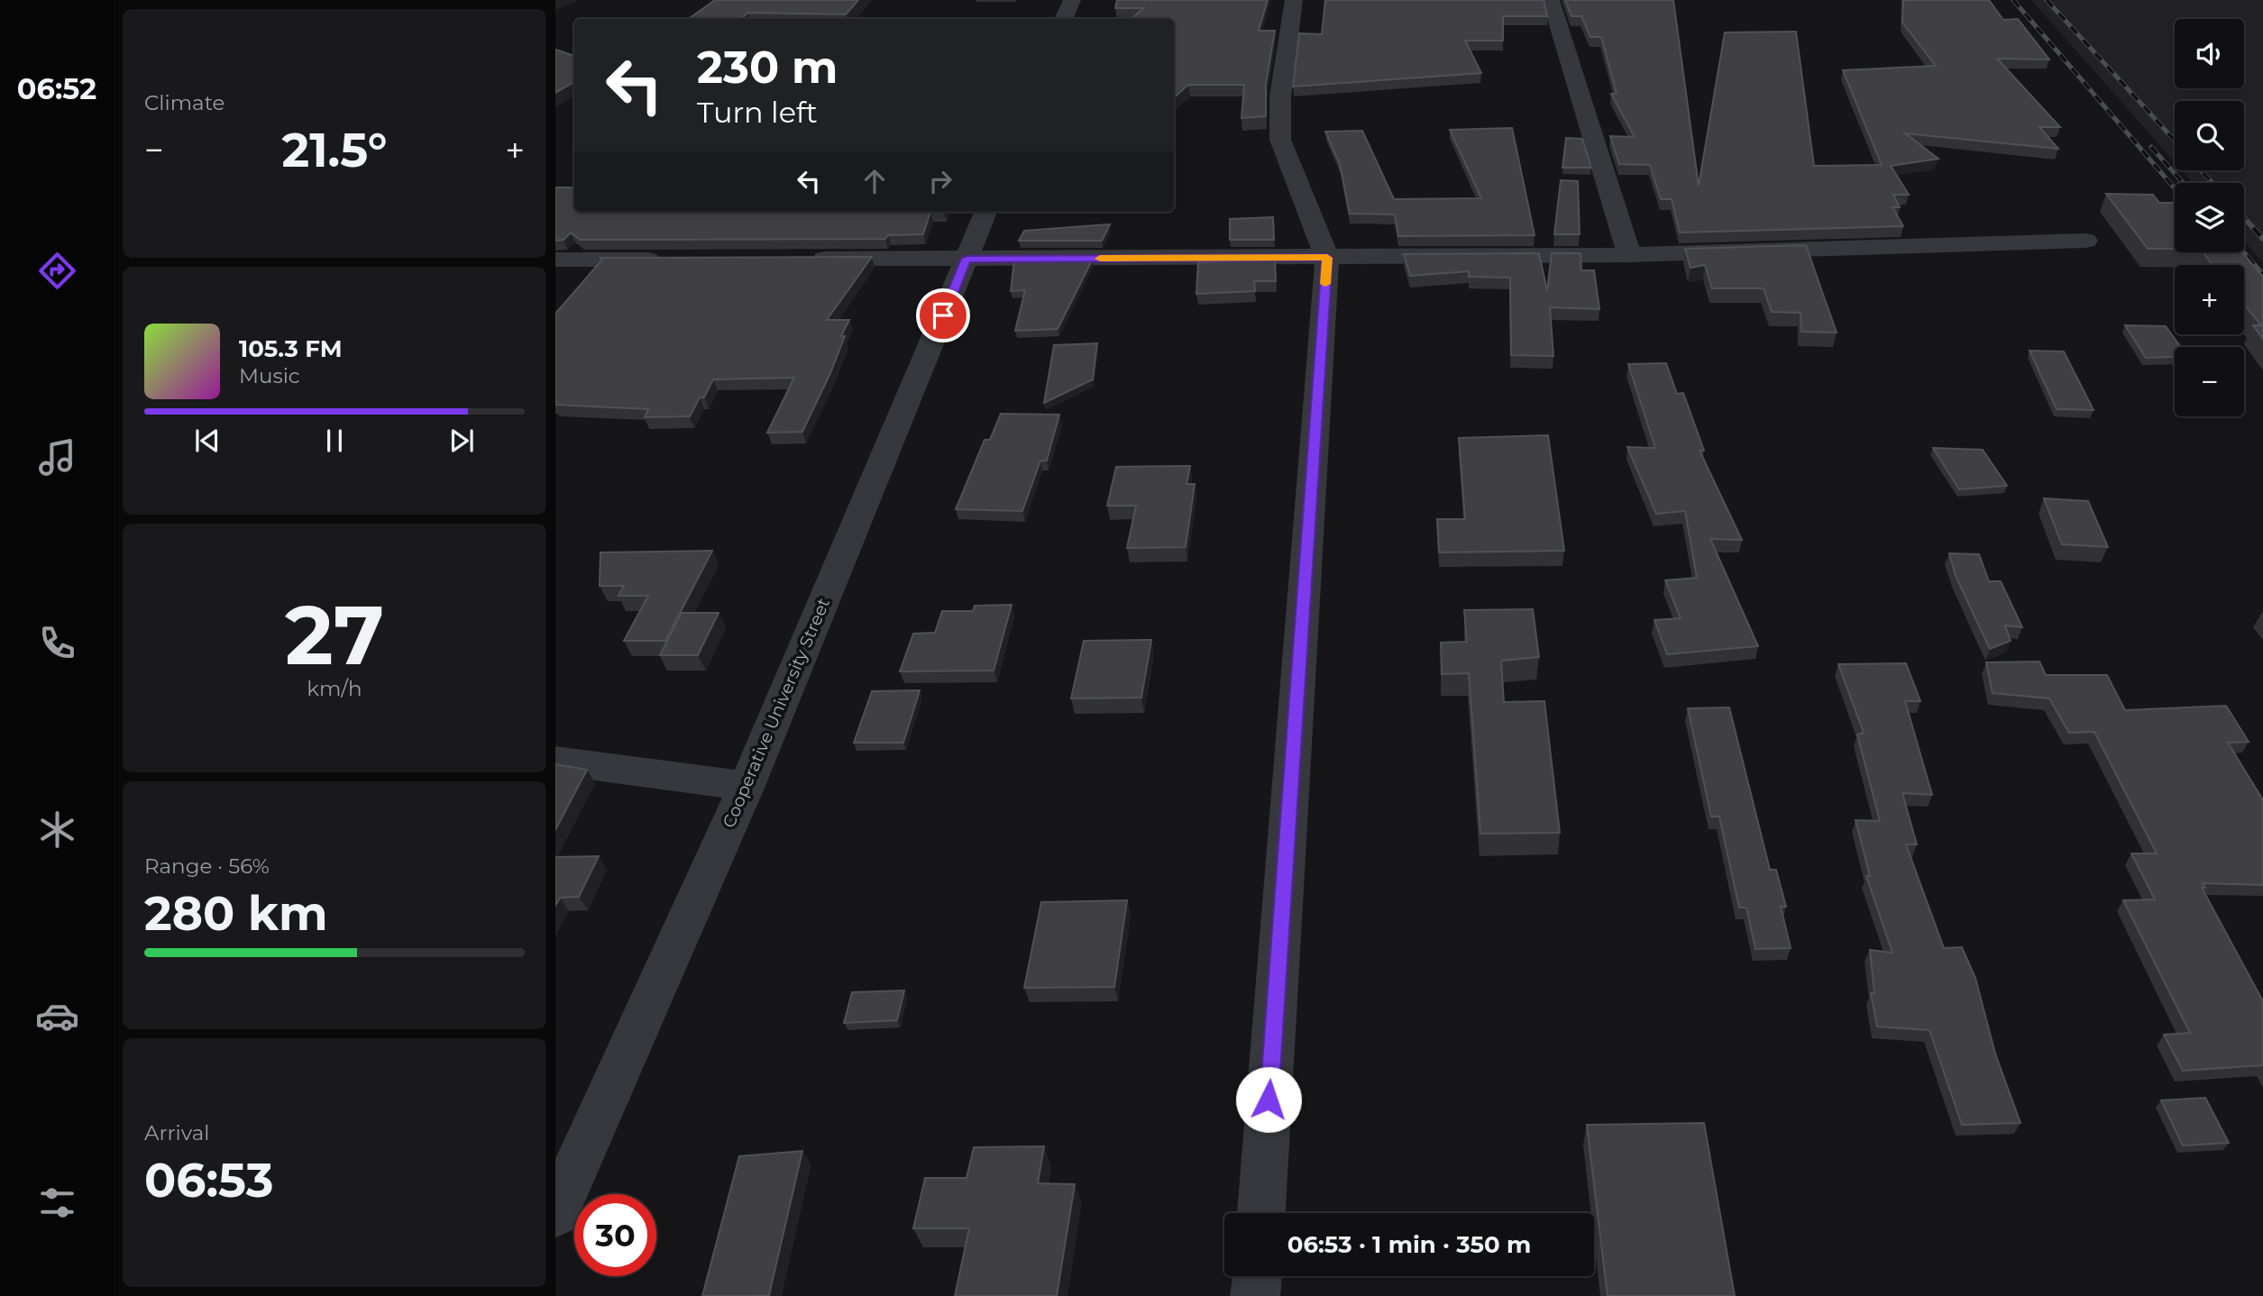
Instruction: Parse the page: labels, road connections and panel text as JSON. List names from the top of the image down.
{
  "streets": {
    "street": ["Cooperative University Street"]
  },
  "page": {
    "tabs": "06:52",
    "tile": [
      "Climate",
      ["27", "km/h"],
      ["Range · 56%", "280 km"],
      ["Arrival", "06:53"]
    ],
    "map_buttons": ["+", "−"],
    "turn": ["230 m", "Turn left"],
    "heat": ["−", "21.5°", "+"],
    "song": ["105.3 FM", "Music"],
    "limit": "30",
    "trip": "06:53 · 1 min · 350 m"
  }
}
